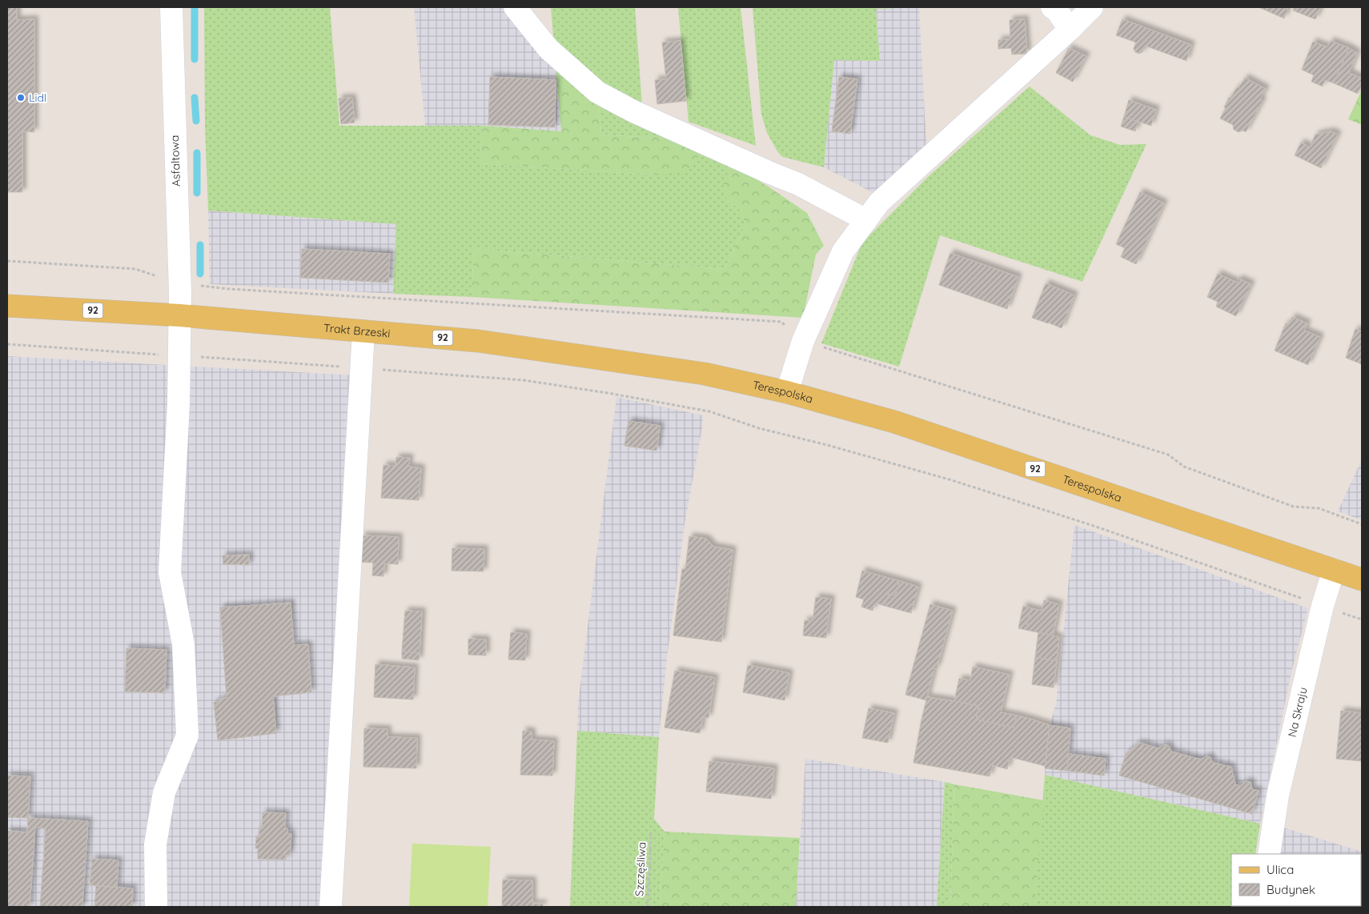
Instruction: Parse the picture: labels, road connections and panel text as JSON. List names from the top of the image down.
{
  "streets": {
    "main road": ["92", "Trakt Brzeski", "Terespolska"],
    "street": ["Asfaltowa", "Na Skraju"],
    "path": ["Szczęśliwa"]
  },
  "crossings": [
    ["Asfaltowa", "Trakt Brzeski"],
    ["Trakt Brzeski", "Terespolska"],
    ["Terespolska", "Na Skraju"]
  ],
  "places": ["Lidl"],
  "legend": ["Ulica", "Budynek"]
}
